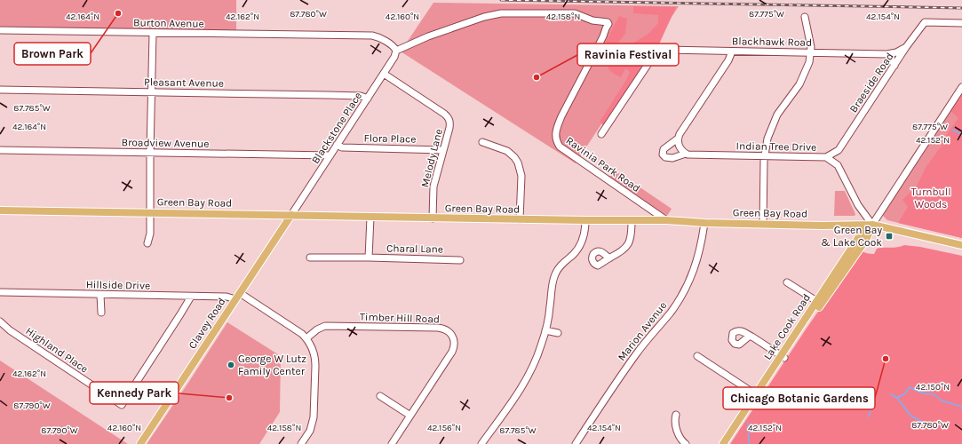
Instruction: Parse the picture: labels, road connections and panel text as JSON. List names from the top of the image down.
{
  "streets": {
    "main road": ["Green Bay Road", "Clavey Road", "Lake Cook Road"],
    "street": [
      "Burton Avenue",
      "Blackhawk Road",
      "Pleasant Avenue",
      "Braeside Road",
      "Blackstone Place",
      "Flora Place",
      "Broadview Avenue",
      "Indian Tree Drive",
      "Melody Lane",
      "Ravinia Park Road",
      "Charal Lane",
      "Hillside Drive",
      "Timber Hill Road",
      "Marion Avenue",
      "Highland Place"
    ]
  },
  "crossings": [
    ["Burton Avenue", "Blackstone Place"],
    ["Burton Avenue", "Ravinia Park Road"],
    ["Blackhawk Road", "Braeside Road"],
    ["Blackhawk Road", "Indian Tree Drive"],
    ["Pleasant Avenue", "Blackstone Place"],
    ["Braeside Road", "Indian Tree Drive"],
    ["Blackstone Place", "Flora Place"],
    ["Blackstone Place", "Broadview Avenue"],
    ["Blackstone Place", "Melody Lane"],
    ["Blackstone Place", "Ravinia Park Road"],
    ["Blackstone Place", "Green Bay Road"],
    ["Blackstone Place", "Clavey Road"],
    ["Flora Place", "Melody Lane"],
    ["Indian Tree Drive", "Green Bay Road"],
    ["Indian Tree Drive", "Lake Cook Road"],
    ["Melody Lane", "Green Bay Road"],
    ["Ravinia Park Road", "Green Bay Road"],
    ["Green Bay Road", "Clavey Road"],
    ["Green Bay Road", "Lake Cook Road"],
    ["Green Bay Road", "Marion Avenue"],
    ["Hillside Drive", "Clavey Road"],
    ["Hillside Drive", "Highland Place"]
  ],
  "parks": ["Turnbull Woods"],
  "places": {
    "other": [
      "Brown Park",
      "Ravinia Festival",
      "Chicago Botanic Gardens",
      "George W Lutz Family Center",
      "Kennedy Park"
    ],
    "transit": ["Green Bay & Lake Cook"]
  },
  "coordinates": [
    "87.775°W",
    "87.780°W",
    "42.164°N",
    "42.162°N",
    "42.160°N",
    "42.158°N",
    "42.154°N",
    "87.785°W",
    "42.152°N",
    "42.150°N",
    "87.790°W",
    "42.156°N"
  ]
}
